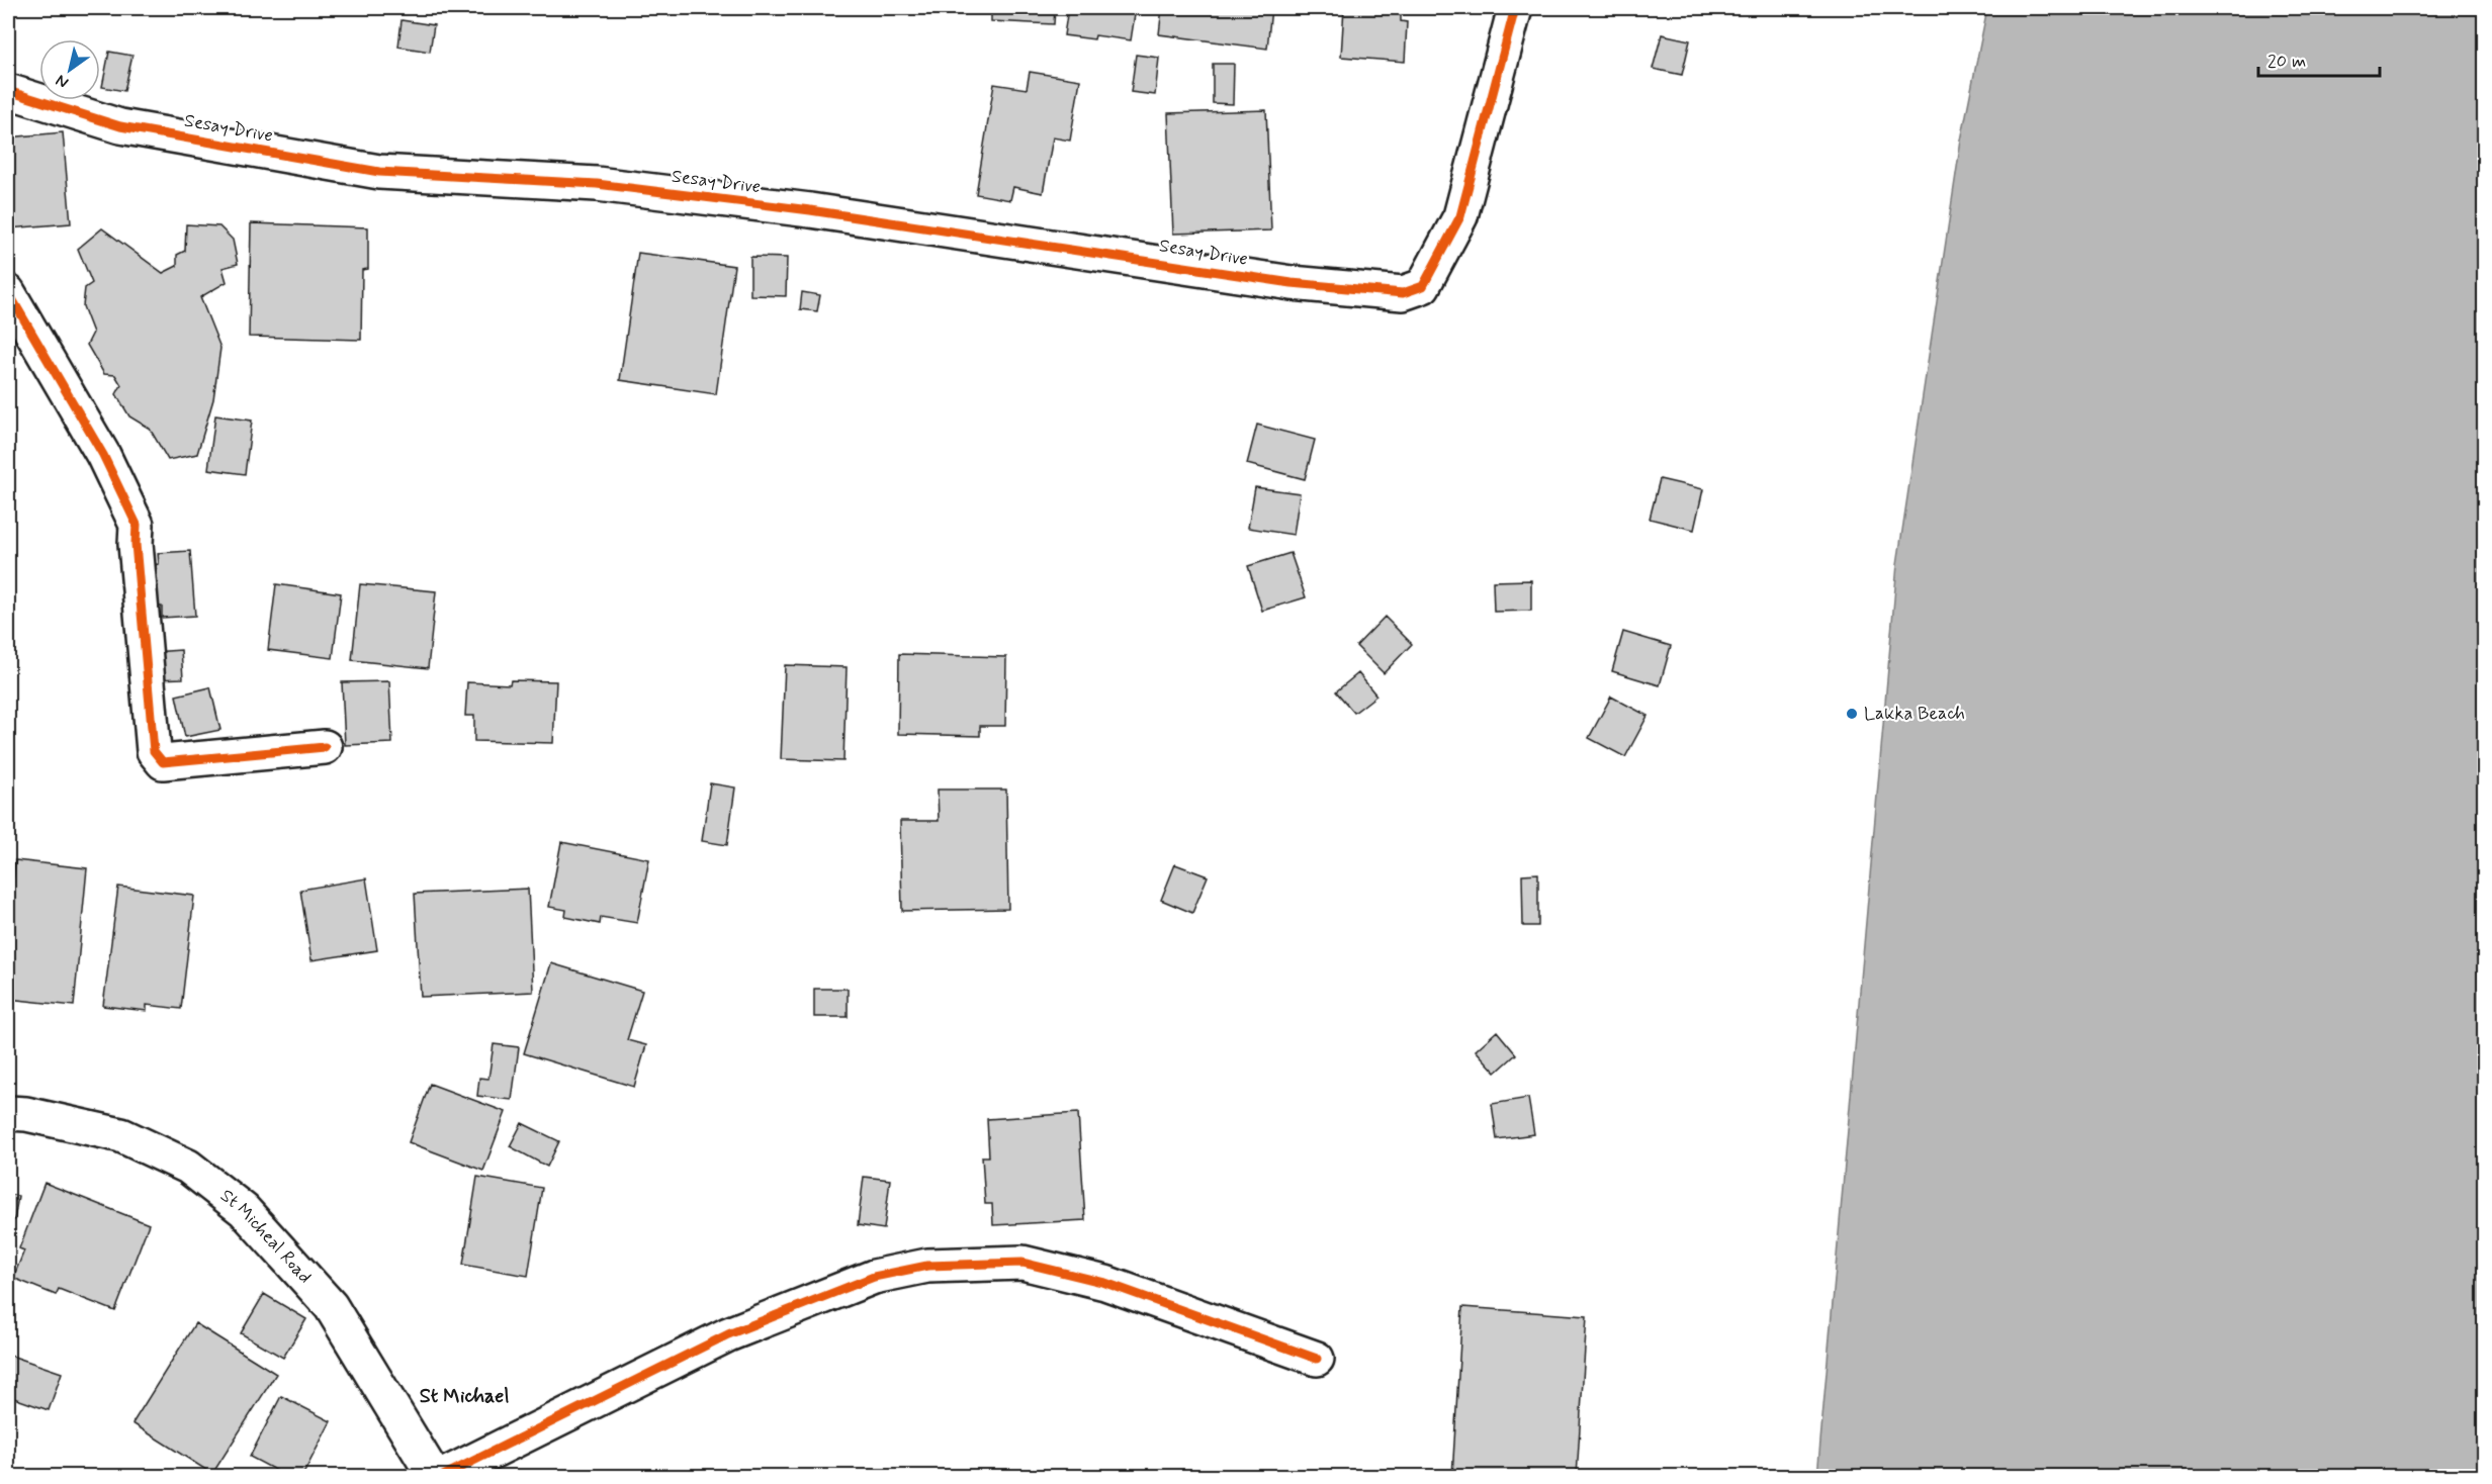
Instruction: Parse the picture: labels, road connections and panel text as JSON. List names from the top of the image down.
{
  "streets": {
    "street": ["Sesay Drive", "St Micheal Road"]
  },
  "districts": ["St Michael"],
  "places": ["Lakka Beach"],
  "scale_bar": "20 m",
  "north": "bottom left"
}
